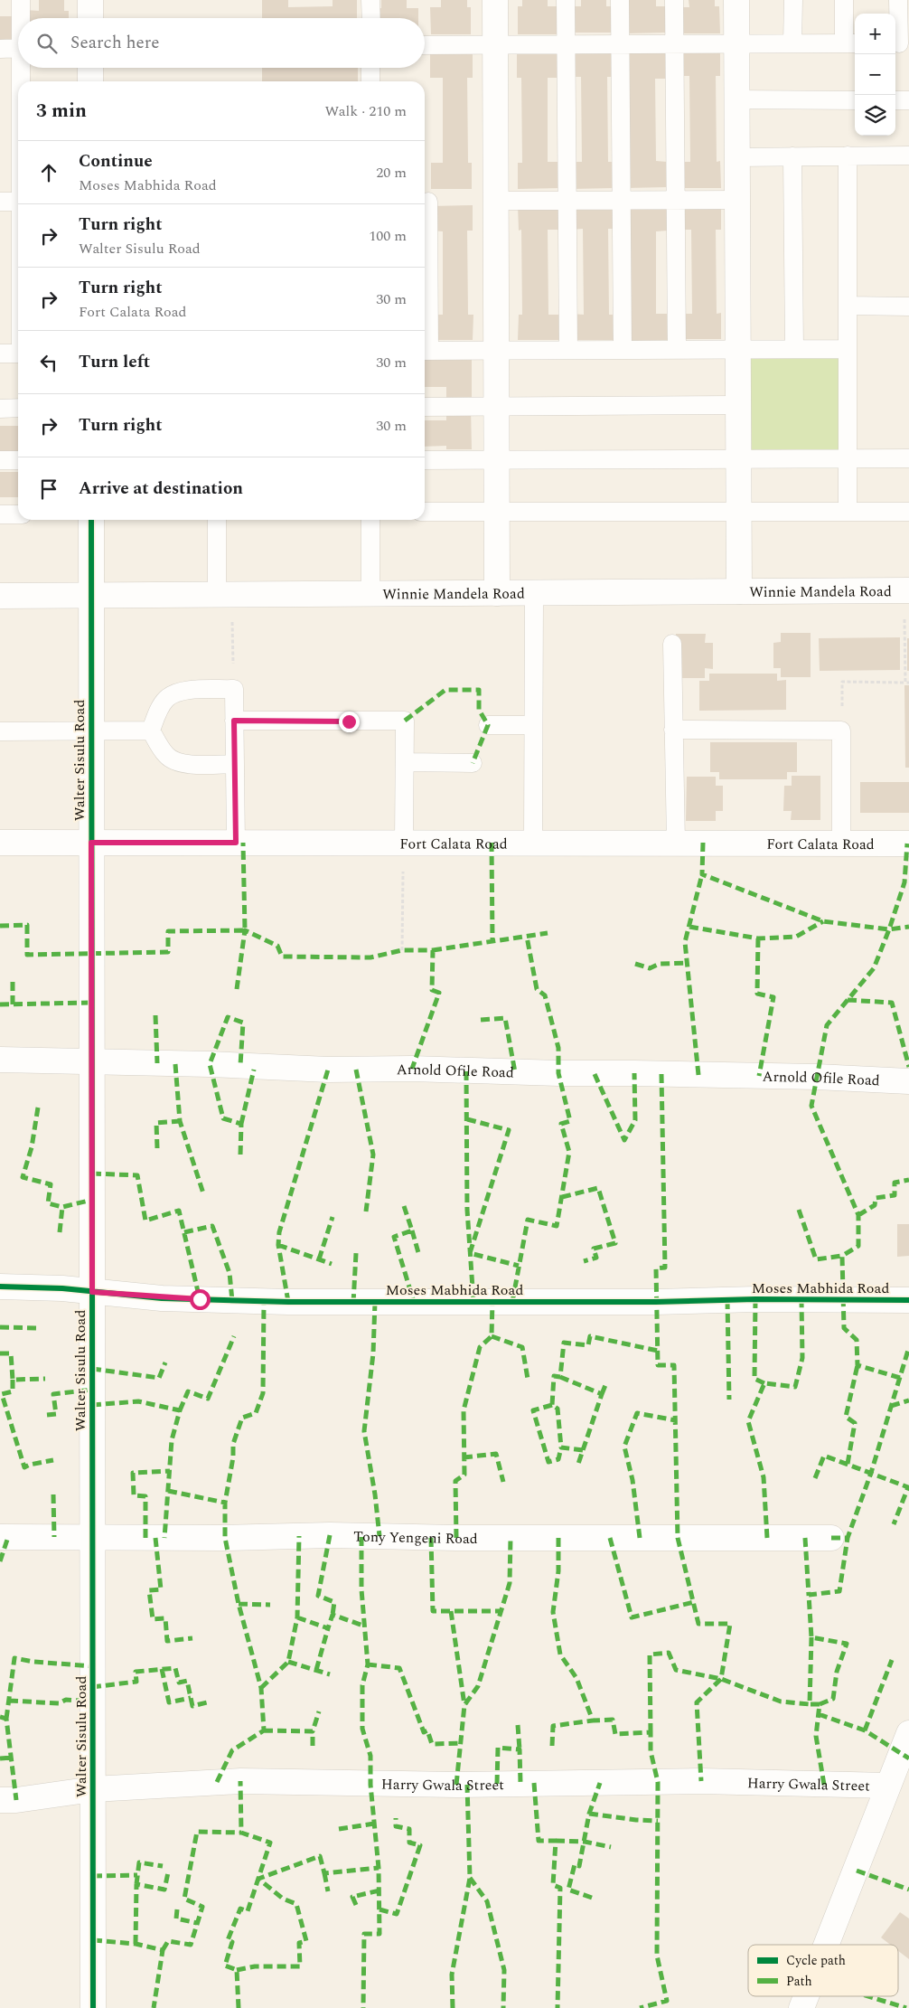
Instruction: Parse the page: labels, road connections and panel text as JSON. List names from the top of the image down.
{
  "streets": {
    "street": [
      "Winnie Mandela Road",
      "Walter Sisulu Road",
      "Fort Calata Road",
      "Arnold Ofile Road",
      "Moses Mabhida Road",
      "Tony Yengeni Road",
      "Harry Gwala Street"
    ]
  },
  "crossings": [
    ["Winnie Mandela Road", "Walter Sisulu Road"],
    ["Walter Sisulu Road", "Fort Calata Road"],
    ["Walter Sisulu Road", "Arnold Ofile Road"],
    ["Walter Sisulu Road", "Moses Mabhida Road"],
    ["Walter Sisulu Road", "Tony Yengeni Road"],
    ["Walter Sisulu Road", "Harry Gwala Street"]
  ],
  "legend": ["Cycle path", "Path"],
  "page": {
    "map_buttons": ["+", "−"],
    "search": "Search here",
    "heading": ["3 min", "Walk · 210 m"],
    "list": [
      ["Continue", "Moses Mabhida Road", "20 m"],
      ["Turn right", "Walter Sisulu Road", "100 m"],
      ["Turn right", "Fort Calata Road", "30 m"],
      ["Turn left", "30 m"],
      ["Turn right", "30 m"],
      "Arrive at destination"
    ]
  }
}
